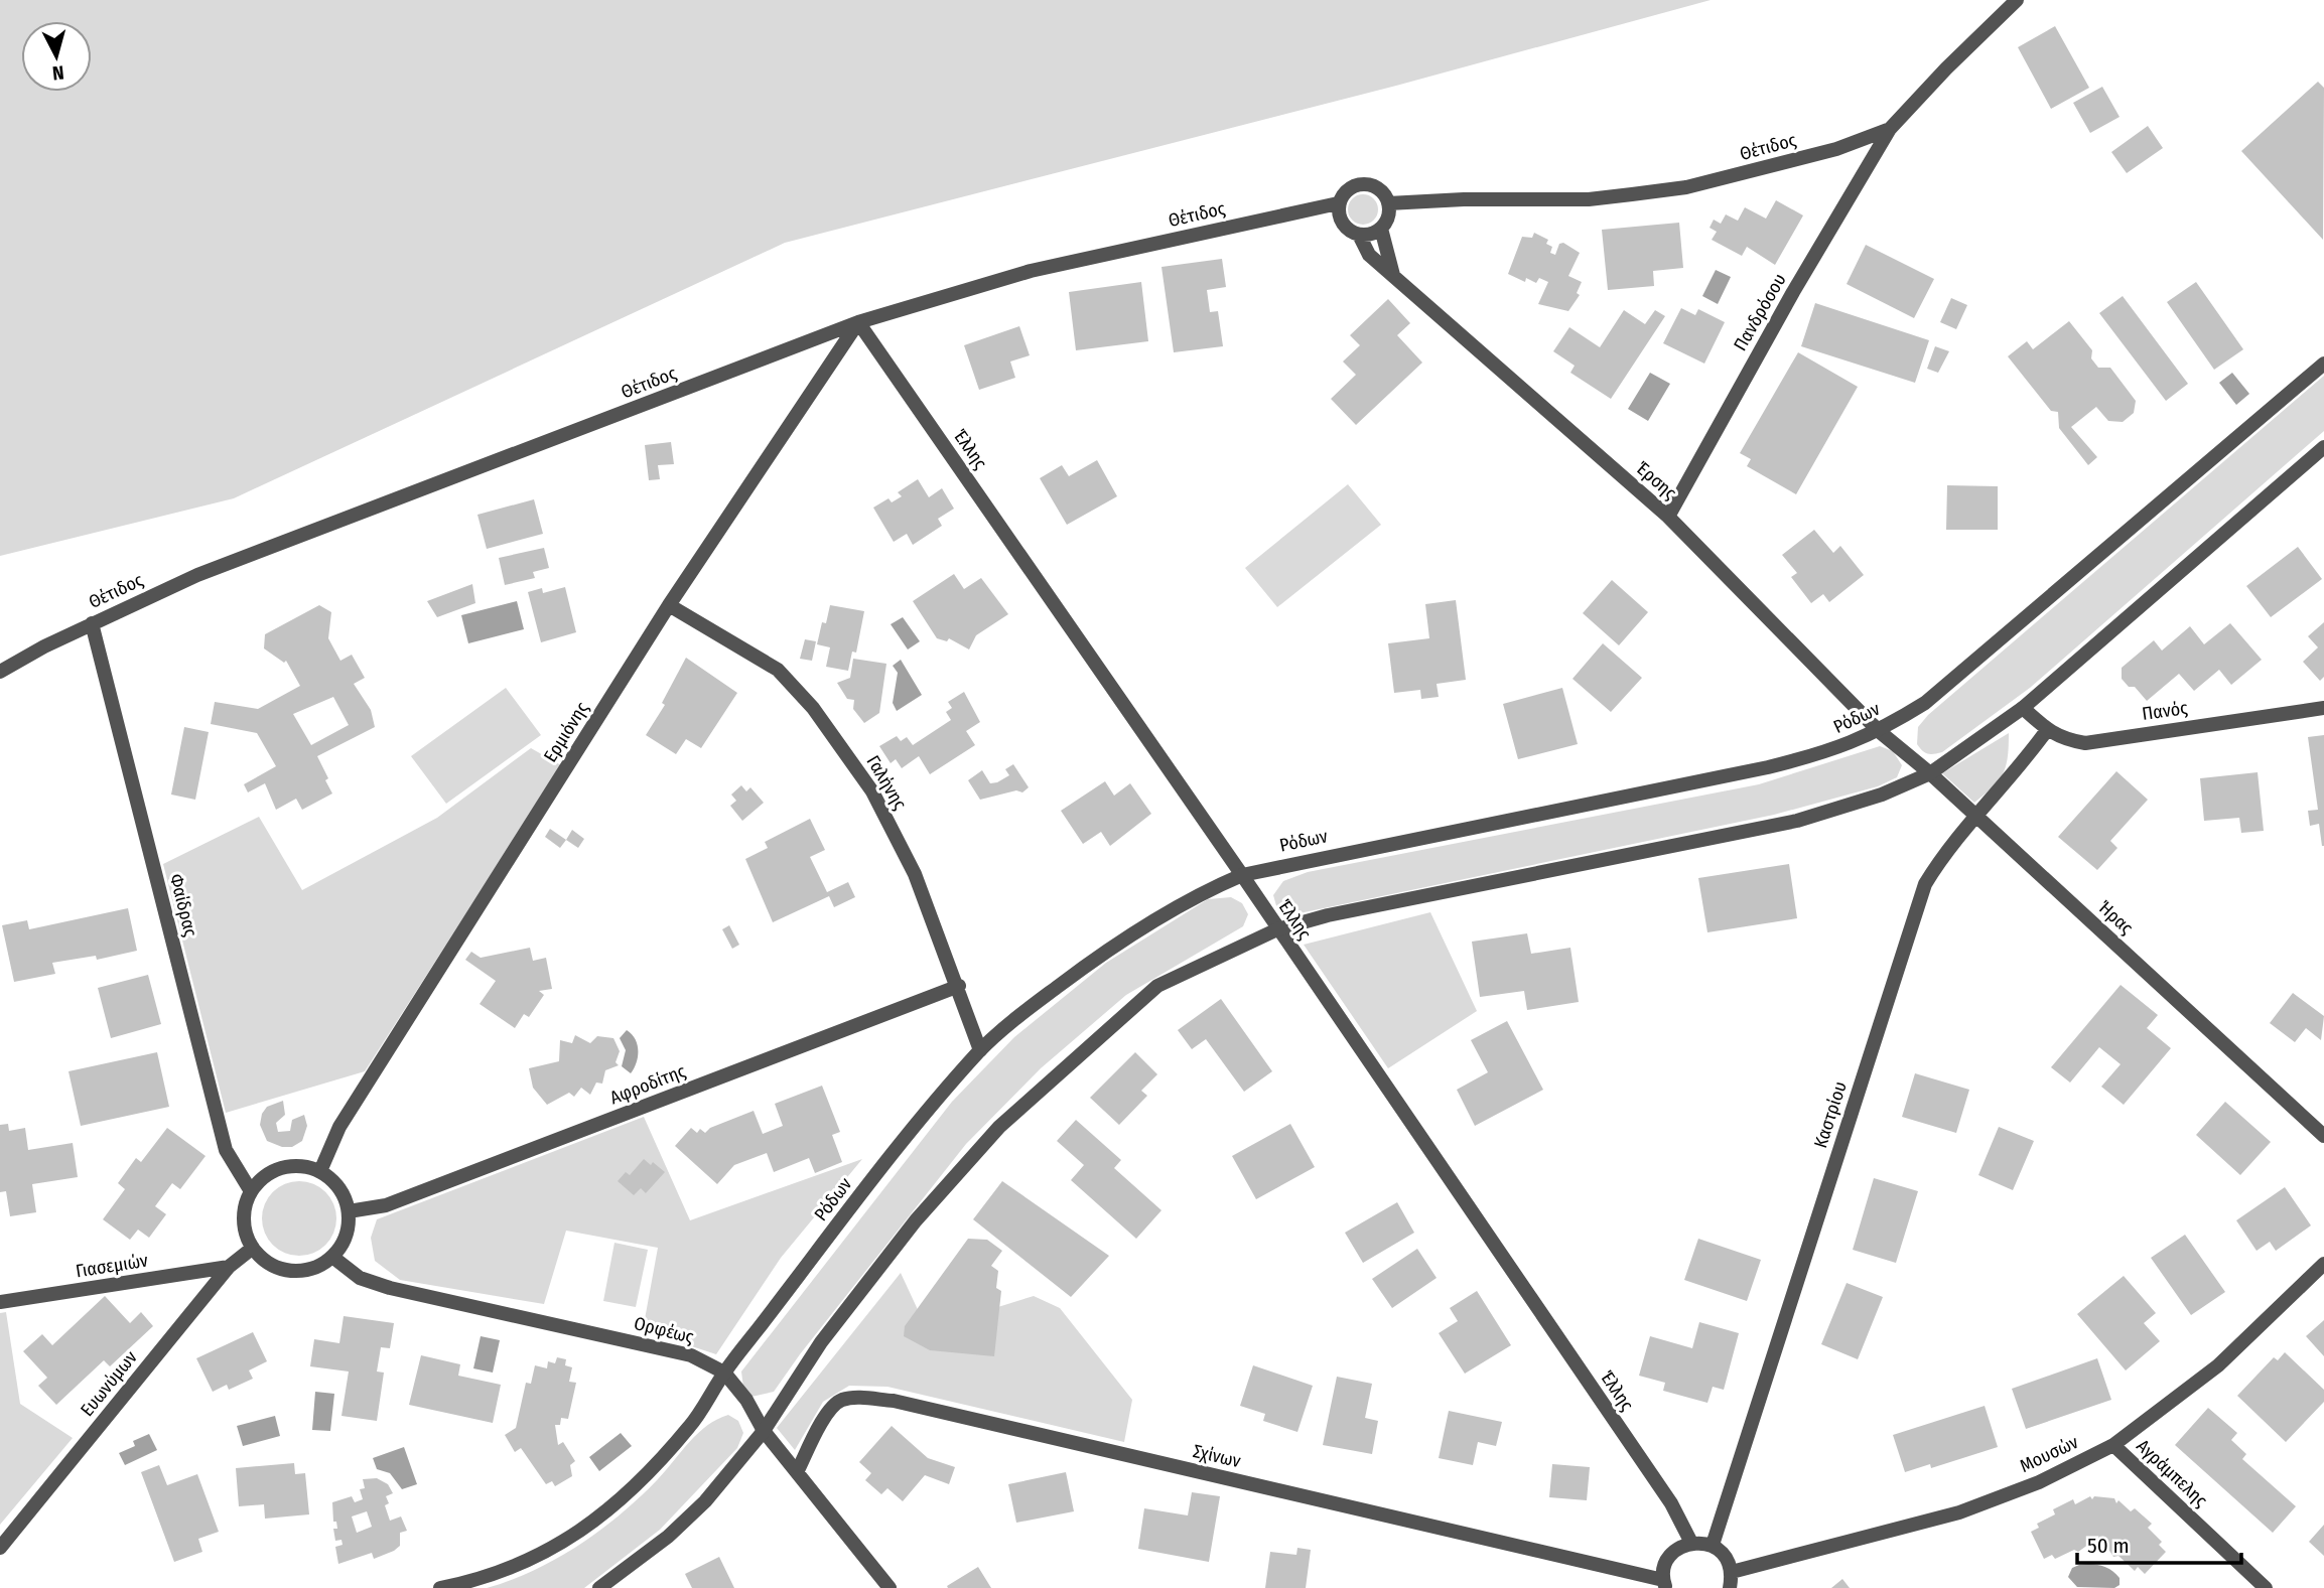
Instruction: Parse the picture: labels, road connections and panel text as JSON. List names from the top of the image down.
{
  "streets": {
    "street": [
      "Θέτιδος",
      "Πανδρόσου",
      "Έλλης",
      "Έρσης",
      "Πανός",
      "Ρόδων",
      "Ερμιόνης",
      "Γαλήνης",
      "Φαίδρας",
      "Ήρας",
      "Αφροδίτης",
      "Καστρίου",
      "Γιασεμιών",
      "Ορφέως",
      "Ευωνύμων",
      "Μουσών",
      "Σχίνων",
      "Αγράμπελης"
    ]
  },
  "crossings": [
    ["Θέτιδος", "Πανδρόσου"],
    ["Θέτιδος", "Έλλης"],
    ["Θέτιδος", "Έρσης"],
    ["Θέτιδος", "Ερμιόνης"],
    ["Θέτιδος", "Φαίδρας"],
    ["Πανδρόσου", "Έρσης"],
    ["Έλλης", "Ρόδων"],
    ["Έλλης", "Ερμιόνης"],
    ["Έρσης", "Ρόδων"],
    ["Έρσης", "Ήρας"],
    ["Πανός", "Καστρίου"],
    ["Ρόδων", "Γαλήνης"],
    ["Ρόδων", "Ήρας"],
    ["Ρόδων", "Ορφέως"],
    ["Ερμιόνης", "Γαλήνης"],
    ["Ερμιόνης", "Φαίδρας"],
    ["Ερμιόνης", "Αφροδίτης"],
    ["Ερμιόνης", "Ορφέως"],
    ["Ερμιόνης", "Ευωνύμων"],
    ["Γαλήνης", "Αφροδίτης"],
    ["Φαίδρας", "Αφροδίτης"],
    ["Φαίδρας", "Ορφέως"],
    ["Φαίδρας", "Ευωνύμων"],
    ["Ήρας", "Καστρίου"],
    ["Αφροδίτης", "Ορφέως"],
    ["Αφροδίτης", "Ευωνύμων"],
    ["Γιασεμιών", "Ευωνύμων"],
    ["Ορφέως", "Ευωνύμων"],
    ["Ορφέως", "Σχίνων"],
    ["Μουσών", "Αγράμπελης"]
  ],
  "scale_bar": "50 m",
  "north": "bottom"
}
